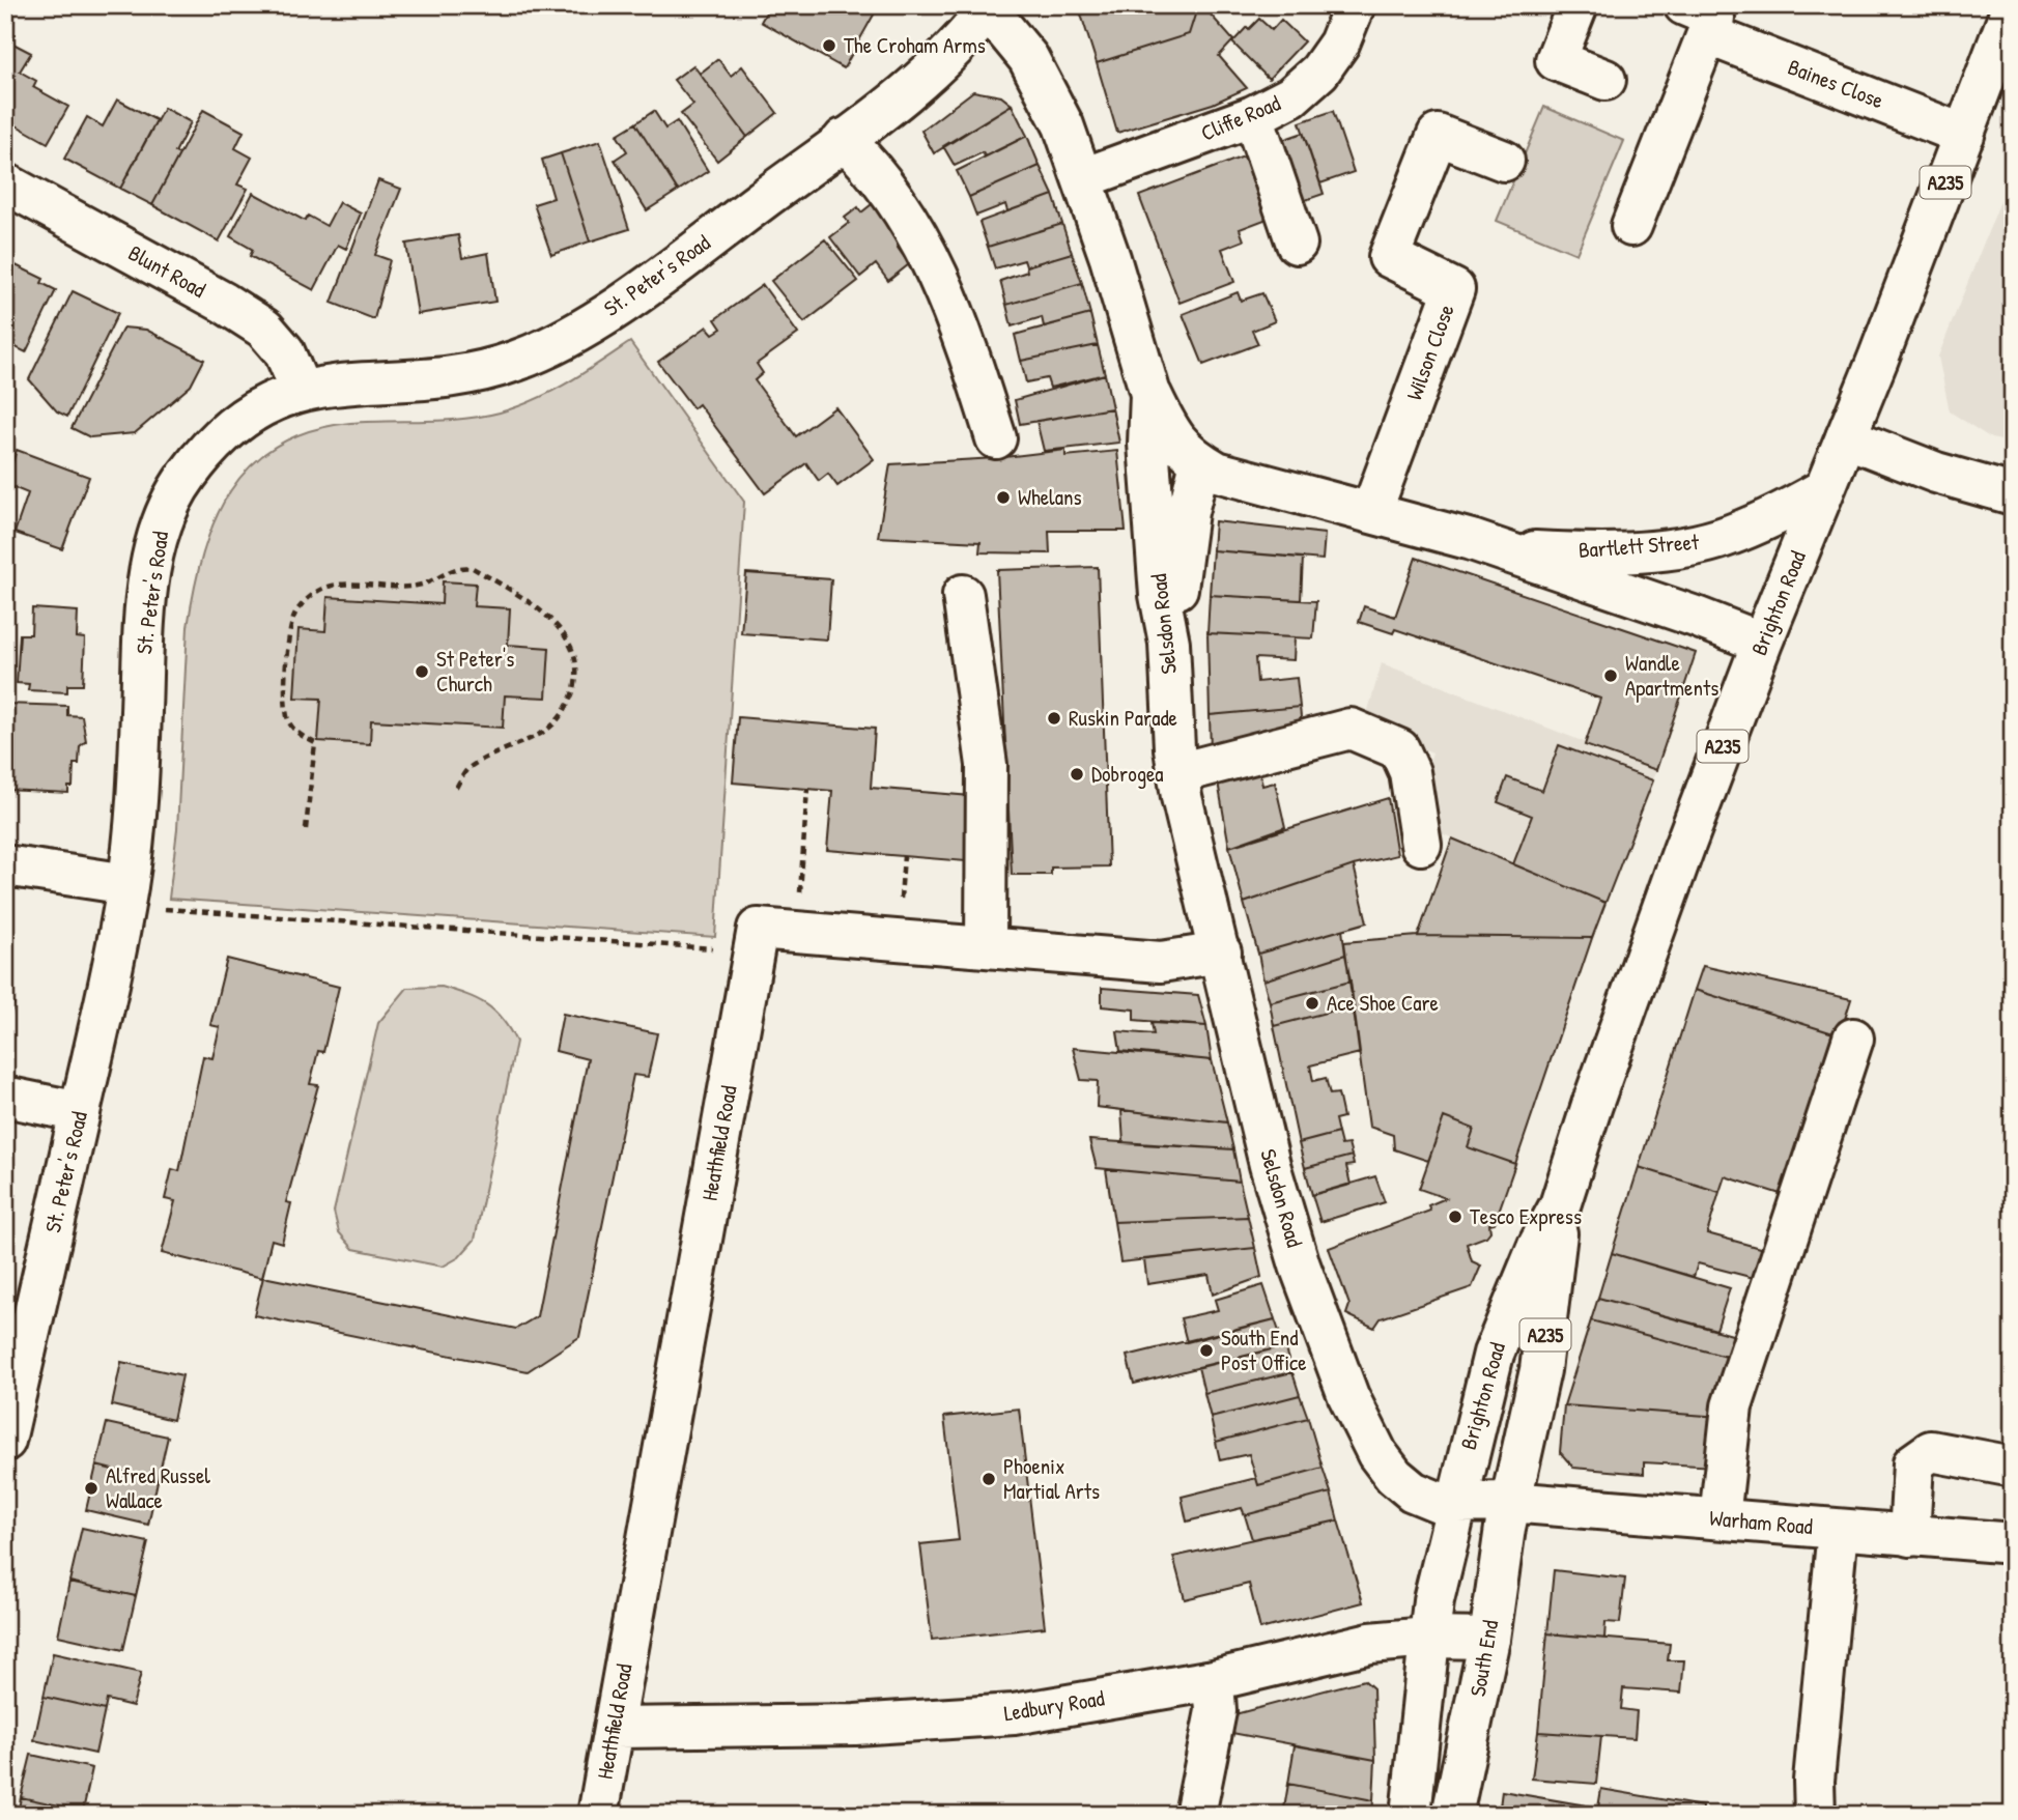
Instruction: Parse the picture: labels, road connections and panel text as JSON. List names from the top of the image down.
{
  "streets": {
    "main road": [
      "Baines Close",
      "Cliffe Road",
      "A235",
      "Blunt Road",
      "St. Peter's Road",
      "Wilson Close",
      "Bartlett Street",
      "Brighton Road",
      "Selsdon Road",
      "Heathfield Road",
      "Warham Road",
      "South End",
      "Ledbury Road"
    ]
  },
  "crossings": [
    ["Baines Close", "Brighton Road"],
    ["Cliffe Road", "Selsdon Road"],
    ["A235", "Brighton Road"],
    ["A235", "Selsdon Road"],
    ["A235", "Warham Road"],
    ["A235", "Ledbury Road"],
    ["Blunt Road", "St. Peter's Road"],
    ["St. Peter's Road", "Selsdon Road"],
    ["Wilson Close", "Bartlett Street"],
    ["Bartlett Street", "Brighton Road"],
    ["Bartlett Street", "Selsdon Road"],
    ["Brighton Road", "Selsdon Road"],
    ["Brighton Road", "Warham Road"],
    ["Brighton Road", "South End"],
    ["Selsdon Road", "Heathfield Road"],
    ["Selsdon Road", "Warham Road"],
    ["Heathfield Road", "Ledbury Road"],
    ["Warham Road", "South End"],
    ["South End", "Ledbury Road"]
  ],
  "places": [
    "The Croham Arms",
    "Whelans",
    "St Peter's Church",
    "Wandle Apartments",
    "Ruskin Parade",
    "Dobrogea",
    "Ace Shoe Care",
    "Tesco Express",
    "South End Post Office",
    "Phoenix Martial Arts",
    "Alfred Russel Wallace"
  ]
}
